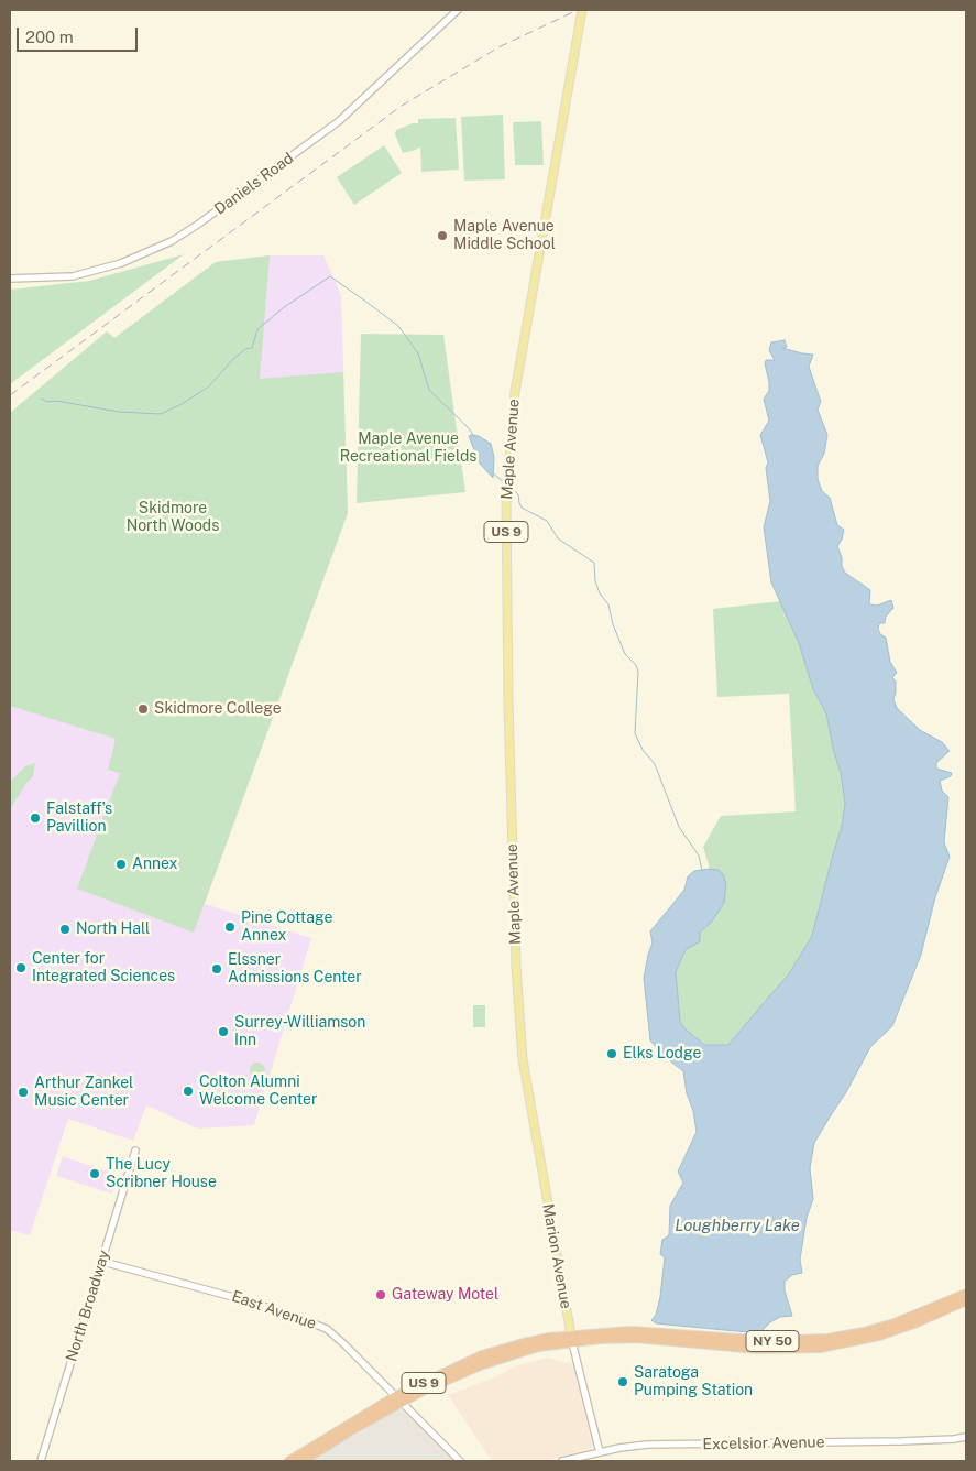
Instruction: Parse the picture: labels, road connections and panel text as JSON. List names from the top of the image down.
{
  "streets": {
    "highway": ["US 9", "NY 50"],
    "main road": ["Maple Avenue", "Marion Avenue"],
    "street": [
      "Daniels Road",
      "North Broadway",
      "East Avenue",
      "Excelsior Avenue"
    ]
  },
  "crossings": [
    ["Maple Avenue", "Marion Avenue"],
    ["US 9", "Marion Avenue"],
    ["US 9", "East Avenue"],
    ["US 9", "NY 50"],
    ["Marion Avenue", "NY 50"],
    ["Marion Avenue", "Excelsior Avenue"],
    ["North Broadway", "East Avenue"]
  ],
  "water": ["Loughberry Lake"],
  "parks": ["Maple Avenue Recreational Fields", "Skidmore North Woods"],
  "places": [
    "Maple Avenue Middle School",
    "Skidmore College",
    "Falstaff's Pavillion",
    "Annex",
    "Pine Cottage Annex",
    "North Hall",
    "Center for Integrated Sciences",
    "Elssner Admissions Center",
    "Surrey-Williamson Inn",
    "Elks Lodge",
    "Colton Alumni Welcome Center",
    "Arthur Zankel Music Center",
    "The Lucy Scribner House",
    "Gateway Motel",
    "Saratoga Pumping Station"
  ],
  "scale_bar": "200 m"
}
